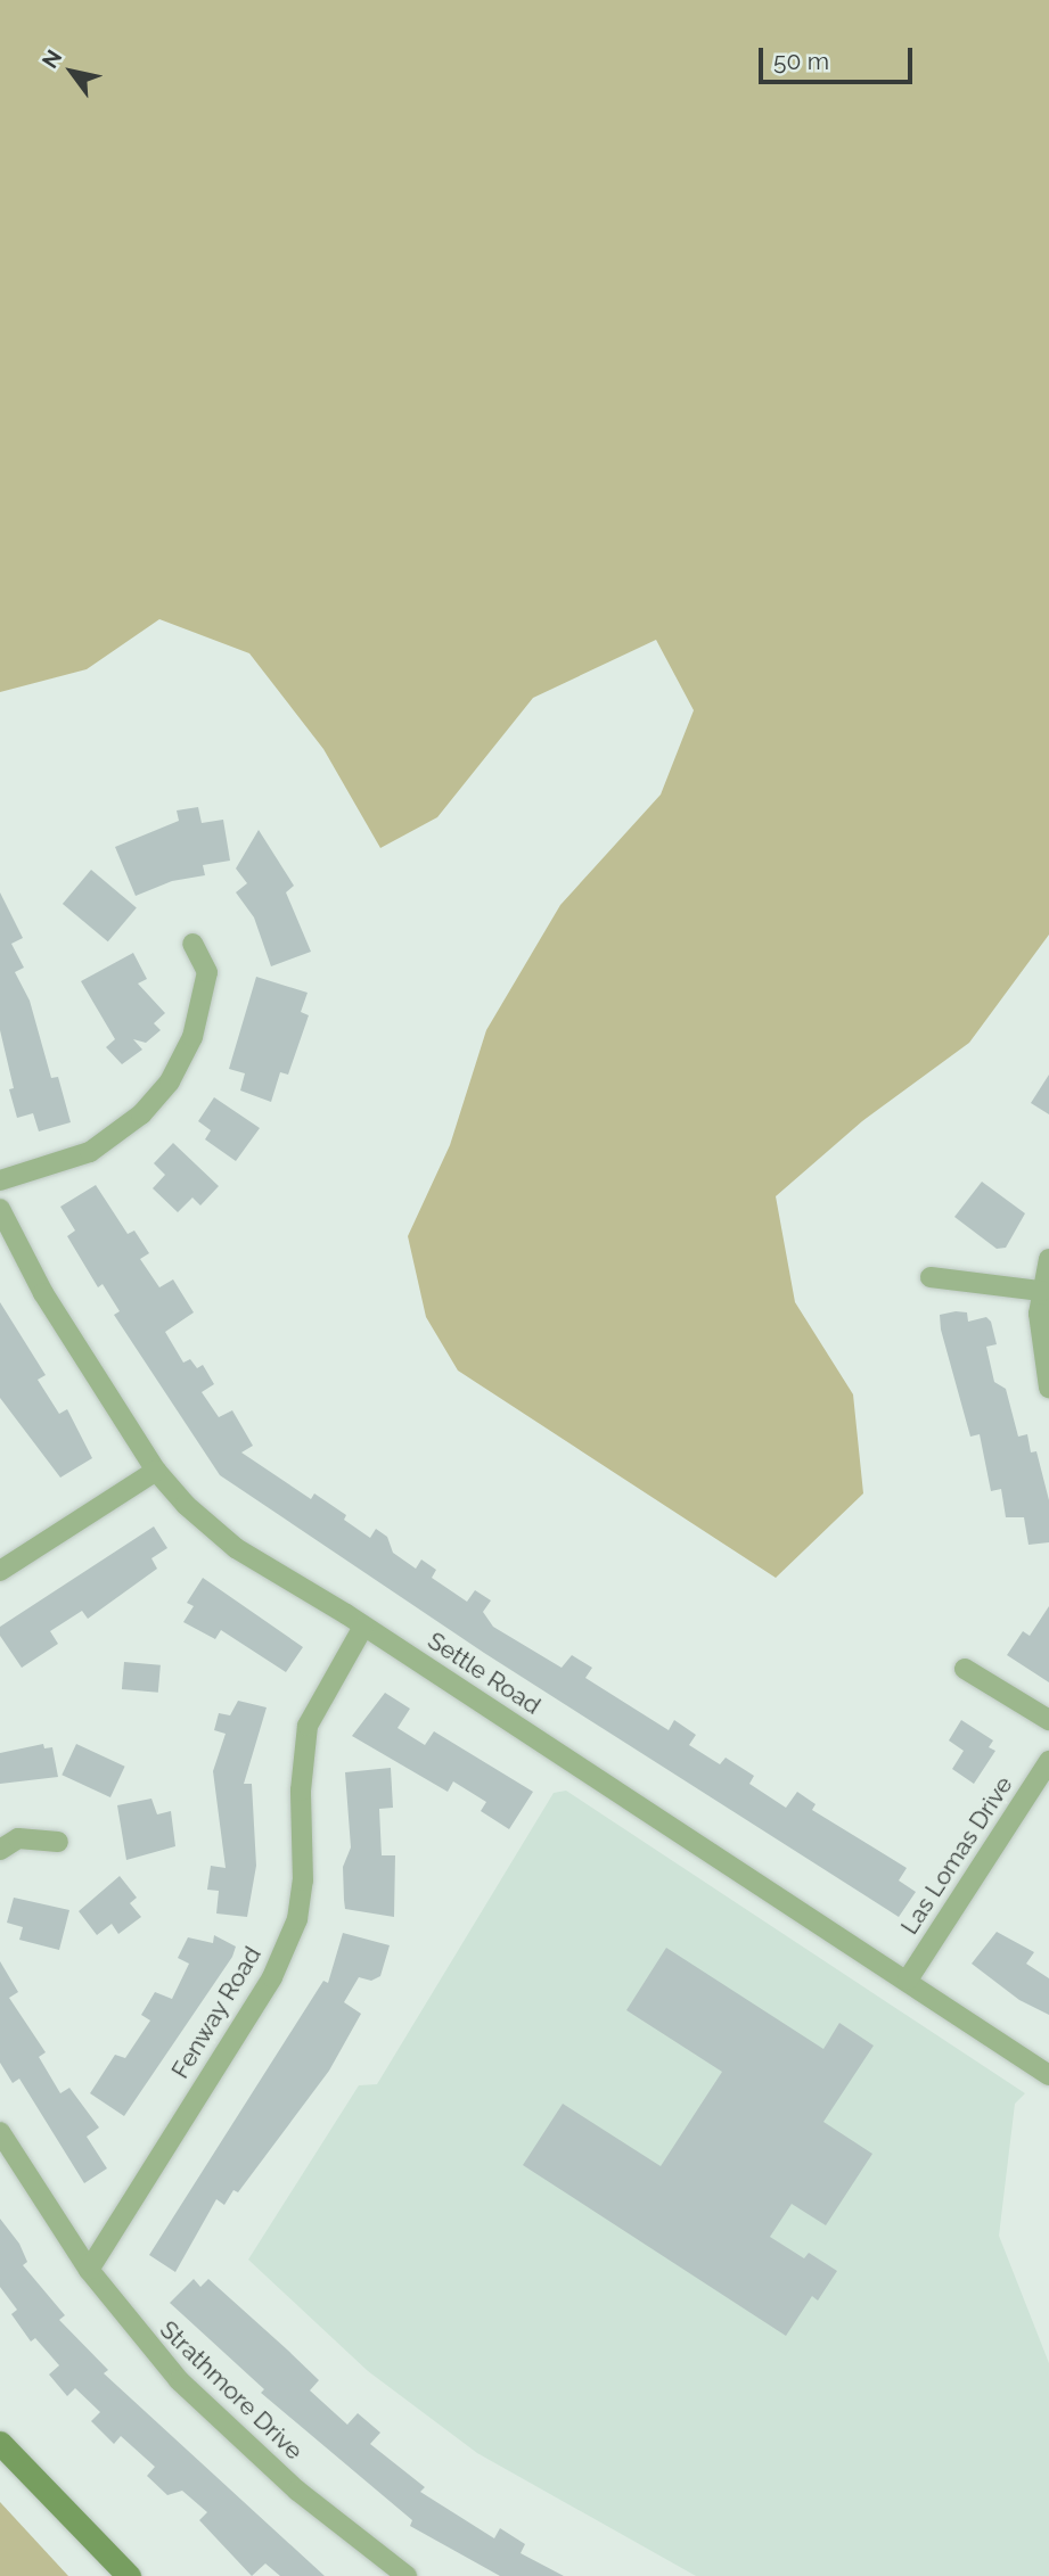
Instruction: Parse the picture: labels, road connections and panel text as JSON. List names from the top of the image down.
{
  "streets": {
    "street": [
      "Settle Road",
      "Las Lomas Drive",
      "Fenway Road",
      "Strathmore Drive"
    ]
  },
  "crossings": [
    ["Settle Road", "Las Lomas Drive"],
    ["Settle Road", "Fenway Road"],
    ["Fenway Road", "Strathmore Drive"]
  ],
  "scale_bar": "50 m",
  "north": "top left"
}
